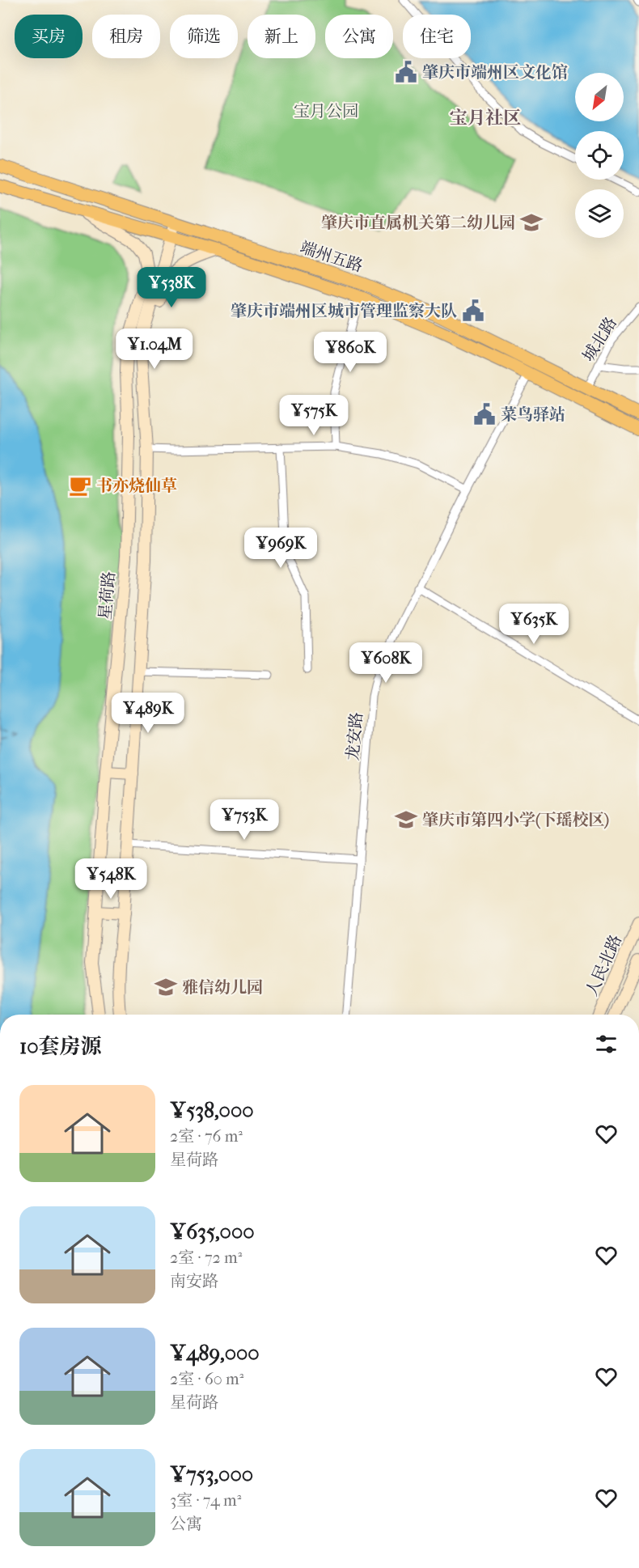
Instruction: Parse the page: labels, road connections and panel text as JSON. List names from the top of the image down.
{
  "streets": {
    "main road": ["端州五路"],
    "street": [
      "城北路",
      "星荷路",
      "龙安路",
      "人民北路"
    ]
  },
  "crossings": [
    ["端州五路", "城北路"],
    ["端州五路", "星荷路"],
    ["端州五路", "龙安路"]
  ],
  "districts": ["宝月社区"],
  "parks": ["宝月公园"],
  "places": {
    "public building": ["肇庆市端州区文化馆", "肇庆市端州区城市管理监察大队", "菜鸟驿站"],
    "school or university": ["肇庆市直属机关第二幼儿园", "肇庆市第四小学(下瑶校区)", "雅信幼儿园"],
    "cafe": ["书亦烧仙草"]
  },
  "north": "bottom left",
  "page": {
    "chip": [
      "买房",
      "租房",
      "筛选",
      "新上",
      "公寓",
      "住宅"
    ],
    "price": [
      "¥538K",
      "¥1.04M",
      "¥860K",
      "¥575K",
      "¥969K",
      "¥635K",
      "¥608K",
      "¥489K",
      "¥753K",
      "¥548K"
    ],
    "heading": "10套房源",
    "list": [
      {
        "name": "¥538,000",
        "note": "2室 · 76 m² · 星荷路"
      },
      {
        "name": "¥635,000",
        "note": "2室 · 72 m² · 南安路"
      },
      {
        "name": "¥489,000",
        "note": "2室 · 60 m² · 星荷路"
      },
      {
        "name": "¥753,000",
        "note": "3室 · 74 m² · 公寓"
      }
    ]
  }
}
